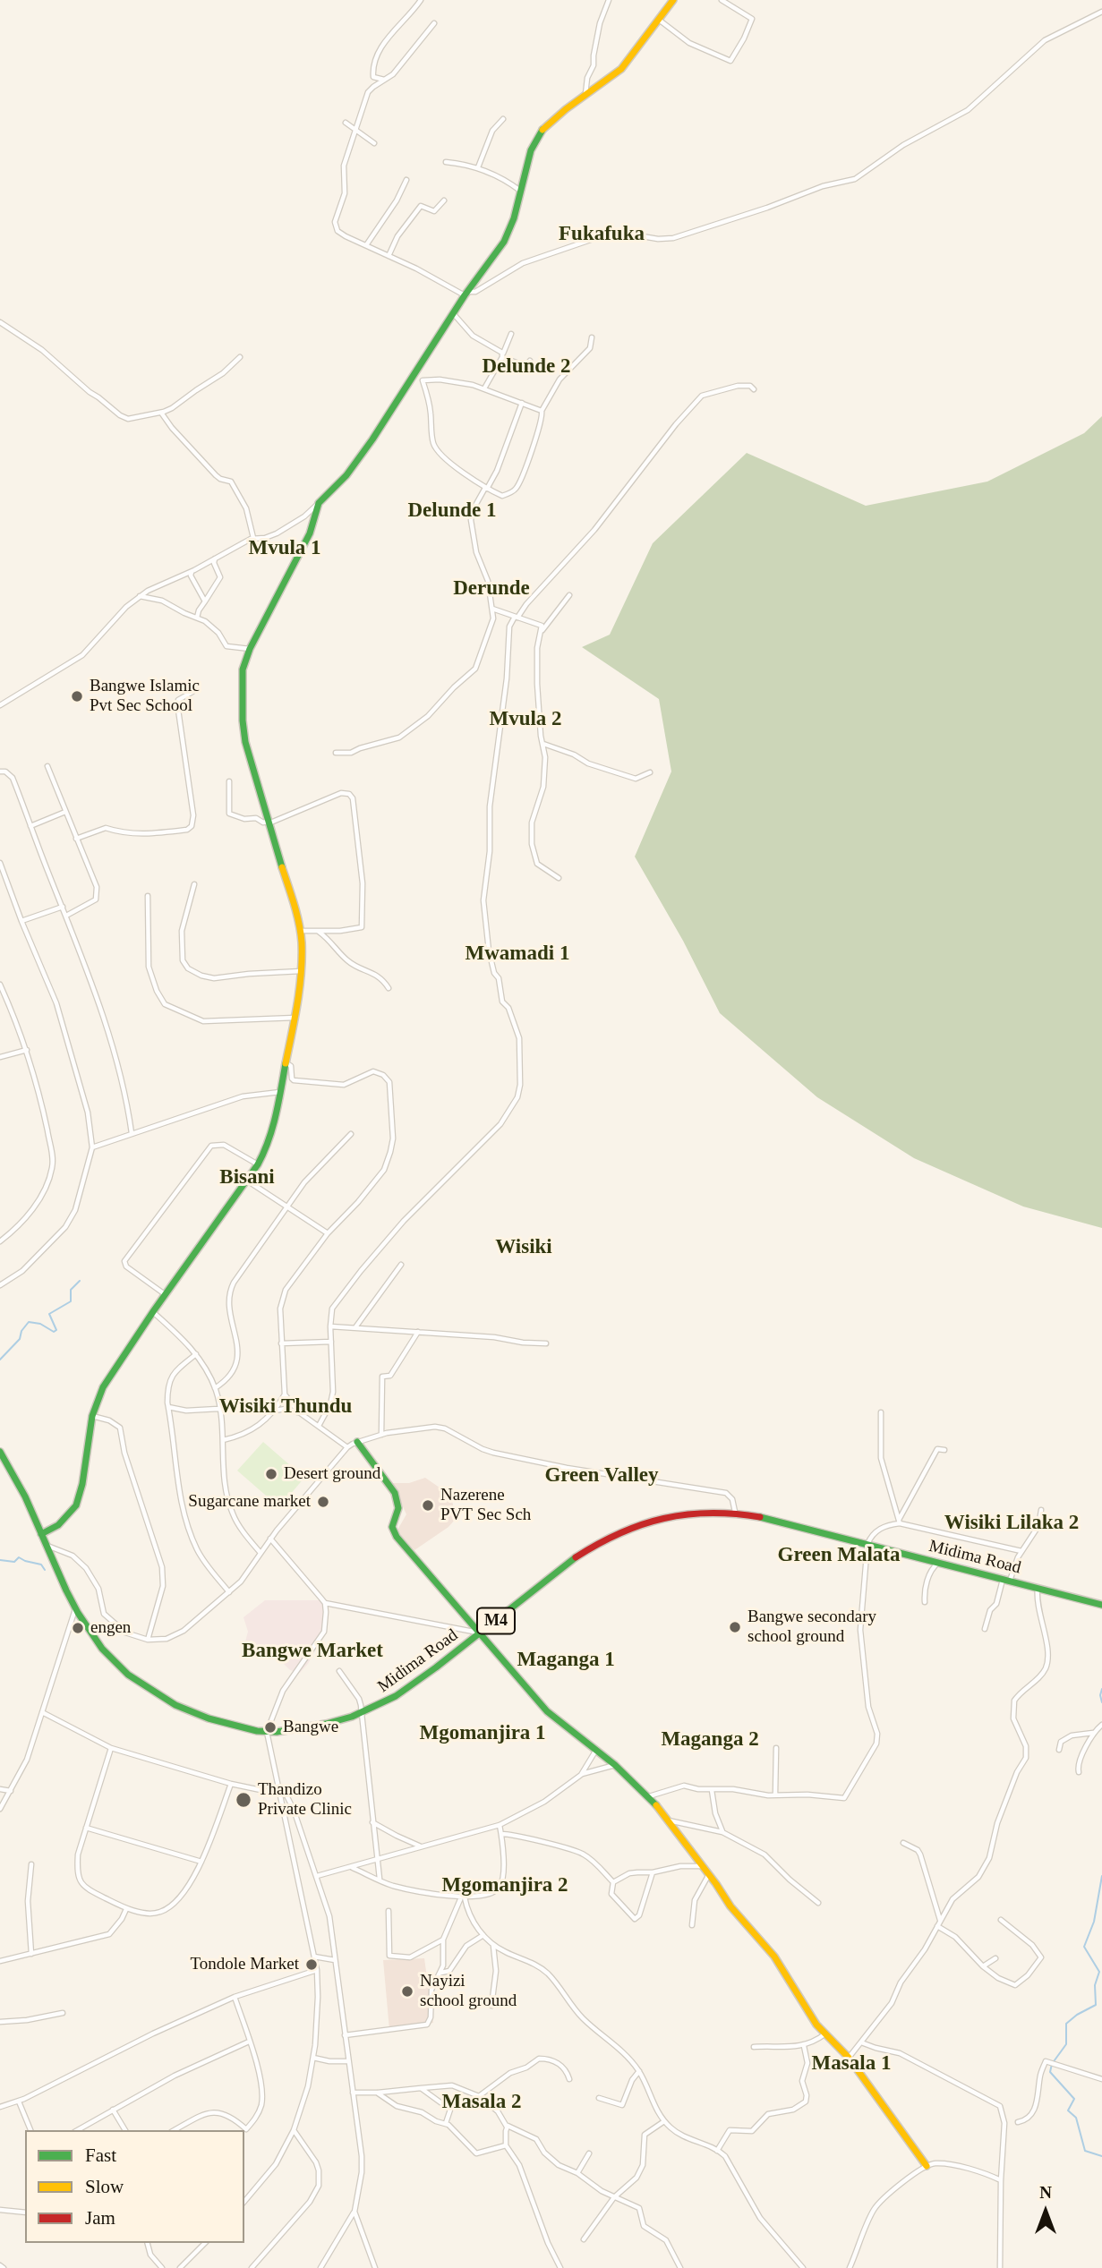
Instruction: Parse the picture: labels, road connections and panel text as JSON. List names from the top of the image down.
{
  "streets": {
    "street": ["Midima Road", "M4"]
  },
  "districts": [
    "Fukafuka",
    "Delunde 2",
    "Delunde 1",
    "Mvula 1",
    "Derunde",
    "Mvula 2",
    "Mwamadi 1",
    "Bisani",
    "Wisiki",
    "Wisiki Thundu",
    "Green Valley",
    "Wisiki Lilaka 2",
    "Green Malata",
    "Bangwe Market",
    "Maganga 1",
    "Mgomanjira 1",
    "Maganga 2",
    "Mgomanjira 2",
    "Masala 1",
    "Masala 2"
  ],
  "places": [
    "Bangwe Islamic Pvt Sec School",
    "Desert ground",
    "Sugarcane market",
    "Nazerene PVT Sec Sch",
    "Bangwe secondary school ground",
    "engen",
    "Bangwe",
    "Thandizo Private Clinic",
    "Tondole Market",
    "Nayizi school ground"
  ],
  "legend": ["Fast", "Slow", "Jam"],
  "north": "top"
}
